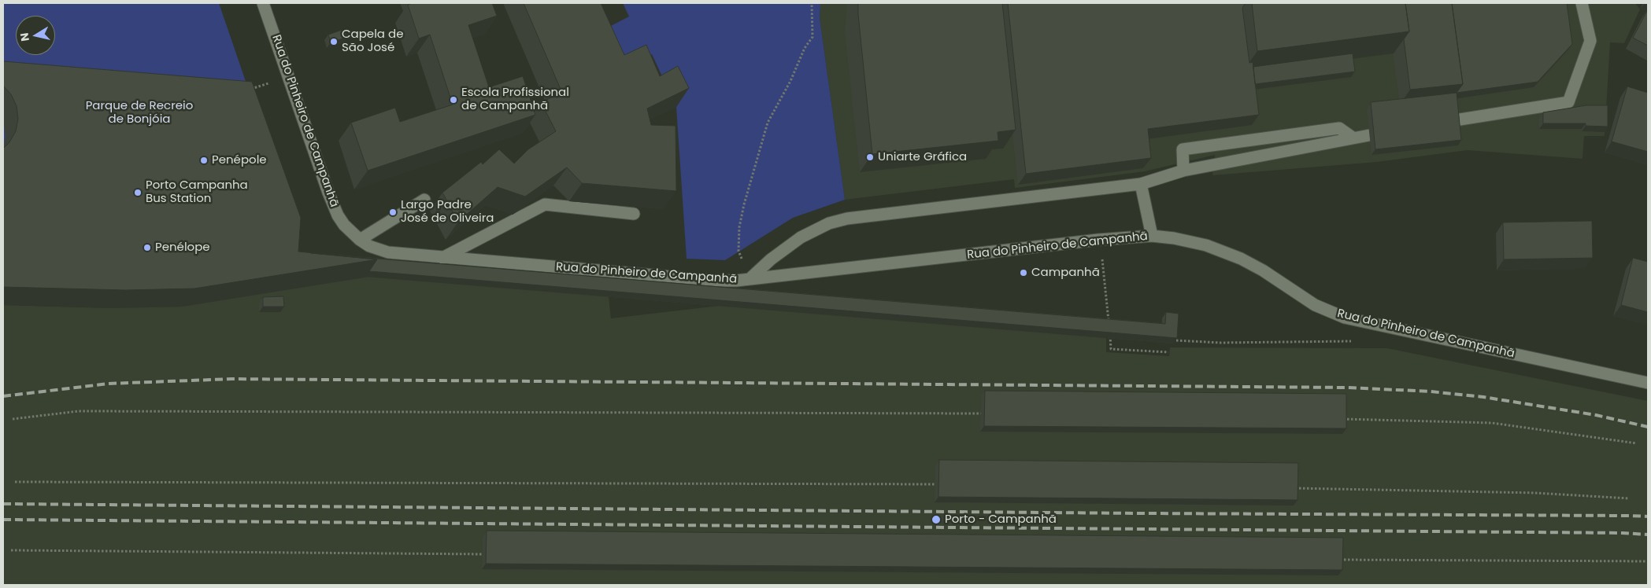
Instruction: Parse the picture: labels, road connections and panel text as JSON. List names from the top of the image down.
{
  "streets": {
    "street": ["Rua do Pinheiro de Campanhã"]
  },
  "parks": ["Parque de Recreio de Bonjóia"],
  "places": [
    "Capela de São José",
    "Escola Profissional de Campanhã",
    "Uniarte Gráfica",
    "Penépole",
    "Porto Campanha Bus Station",
    "Largo Padre José de Oliveira",
    "Penélope",
    "Campanhã",
    "Porto - Campanhã"
  ],
  "north": "left"
}
